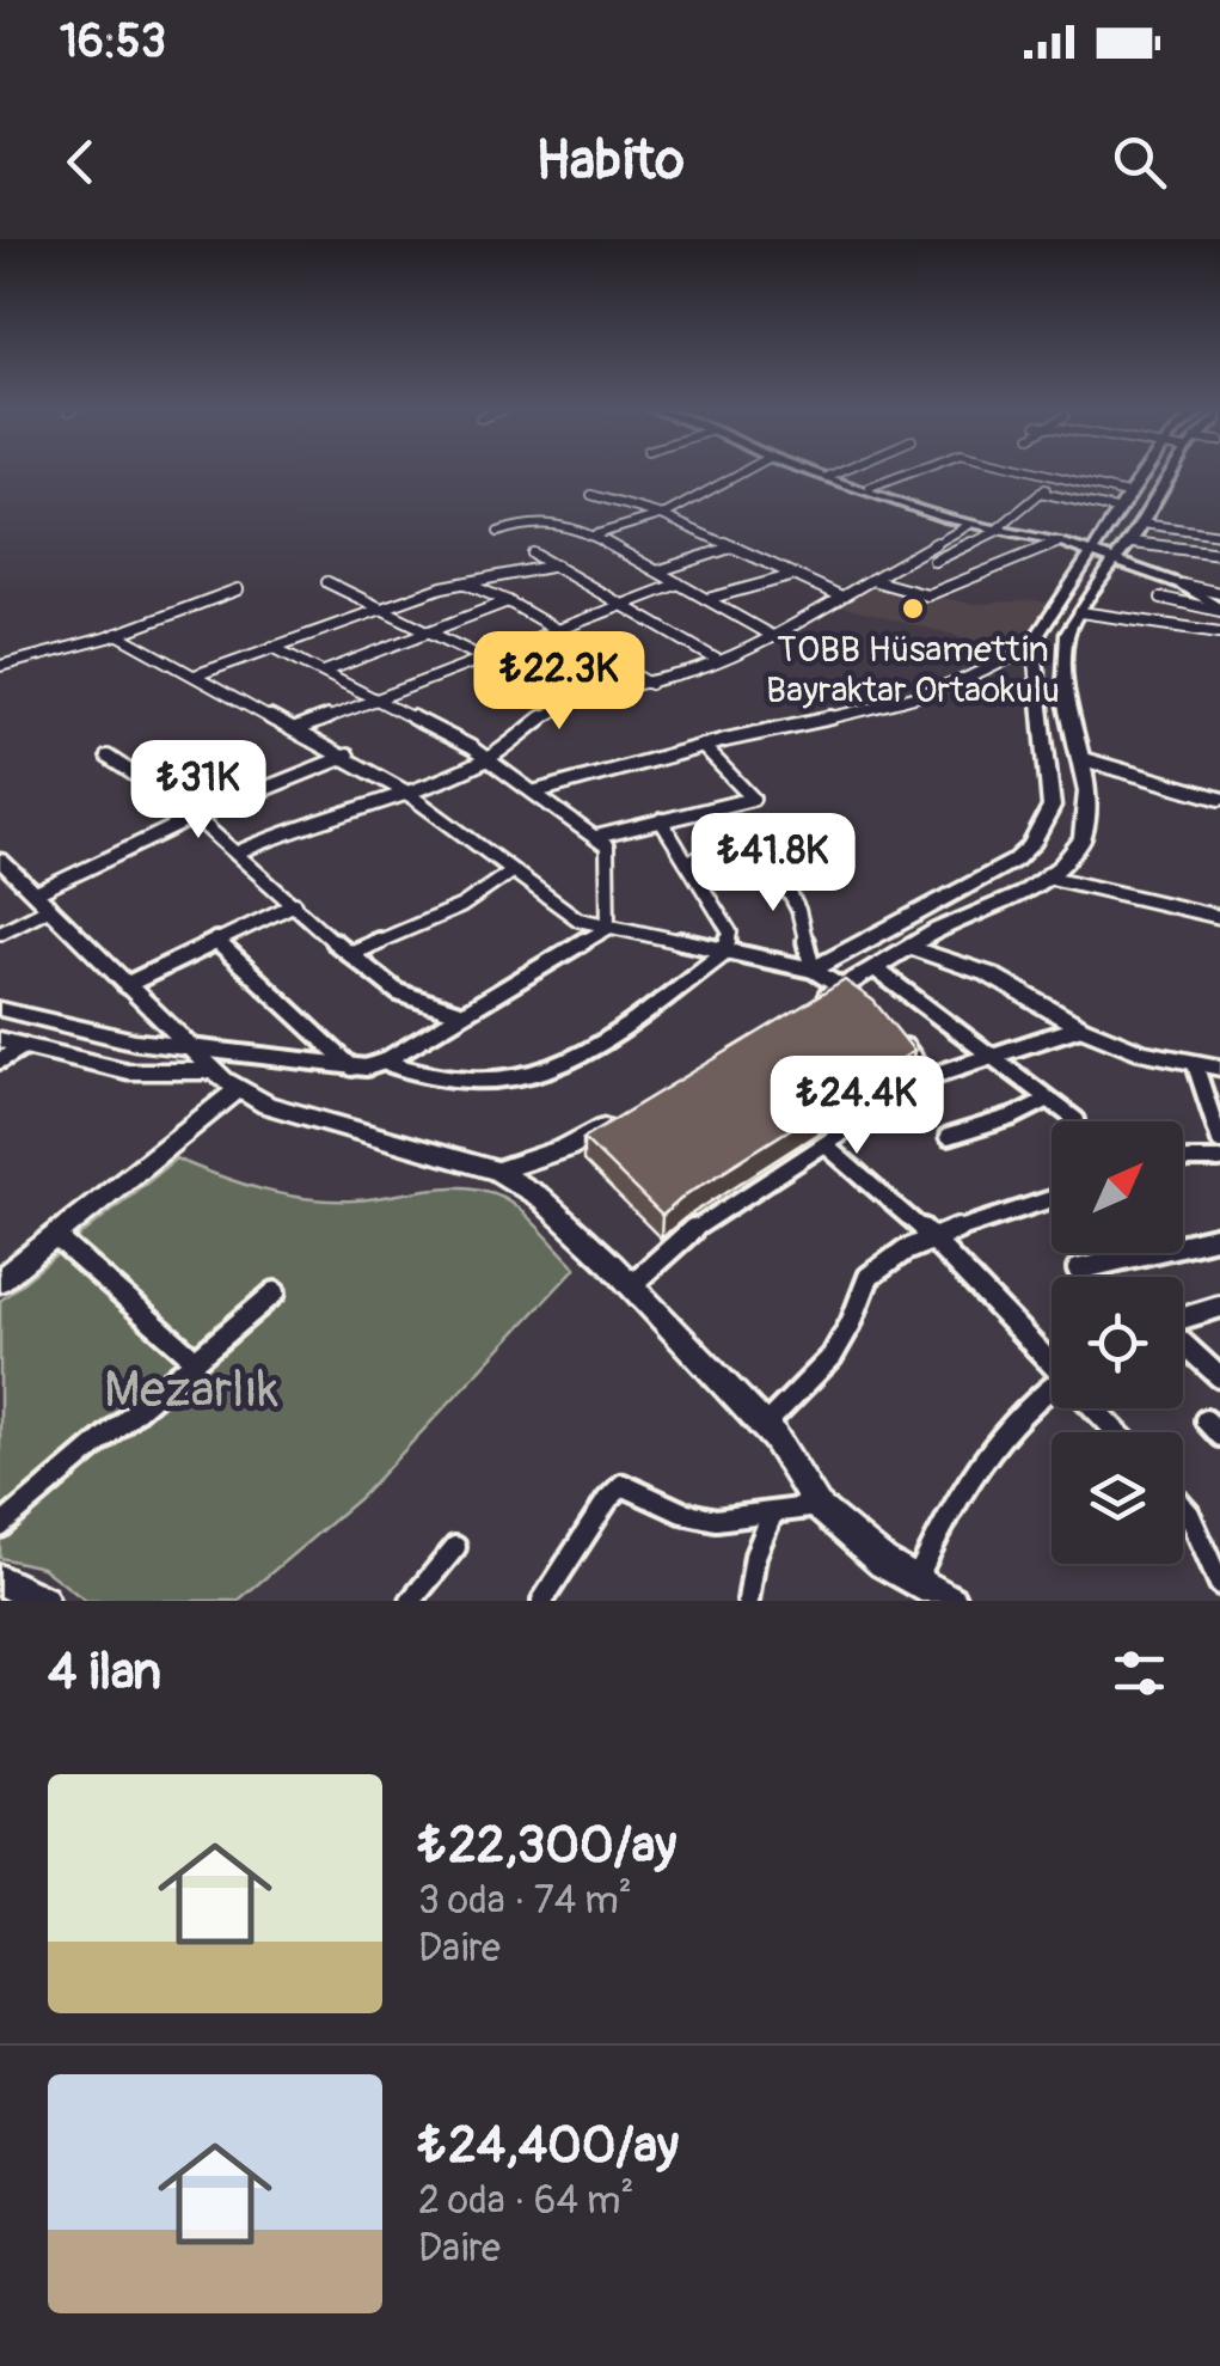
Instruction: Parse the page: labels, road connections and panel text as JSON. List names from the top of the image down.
{
  "parks": ["Mezarlık"],
  "places": ["TOBB Hüsamettin Bayraktar Ortaokulu"],
  "north": "top right",
  "page": {
    "status": "16:53",
    "header": "Habito",
    "price": [
      "₺22.3K",
      "₺31K",
      "₺41.8K",
      "₺24.4K"
    ],
    "heading": "4 ilan",
    "list": [
      {
        "name": "₺22,300/ay",
        "note": "3 oda · 74 m² · Daire"
      },
      {
        "name": "₺24,400/ay",
        "note": "2 oda · 64 m² · Daire"
      }
    ]
  }
}
